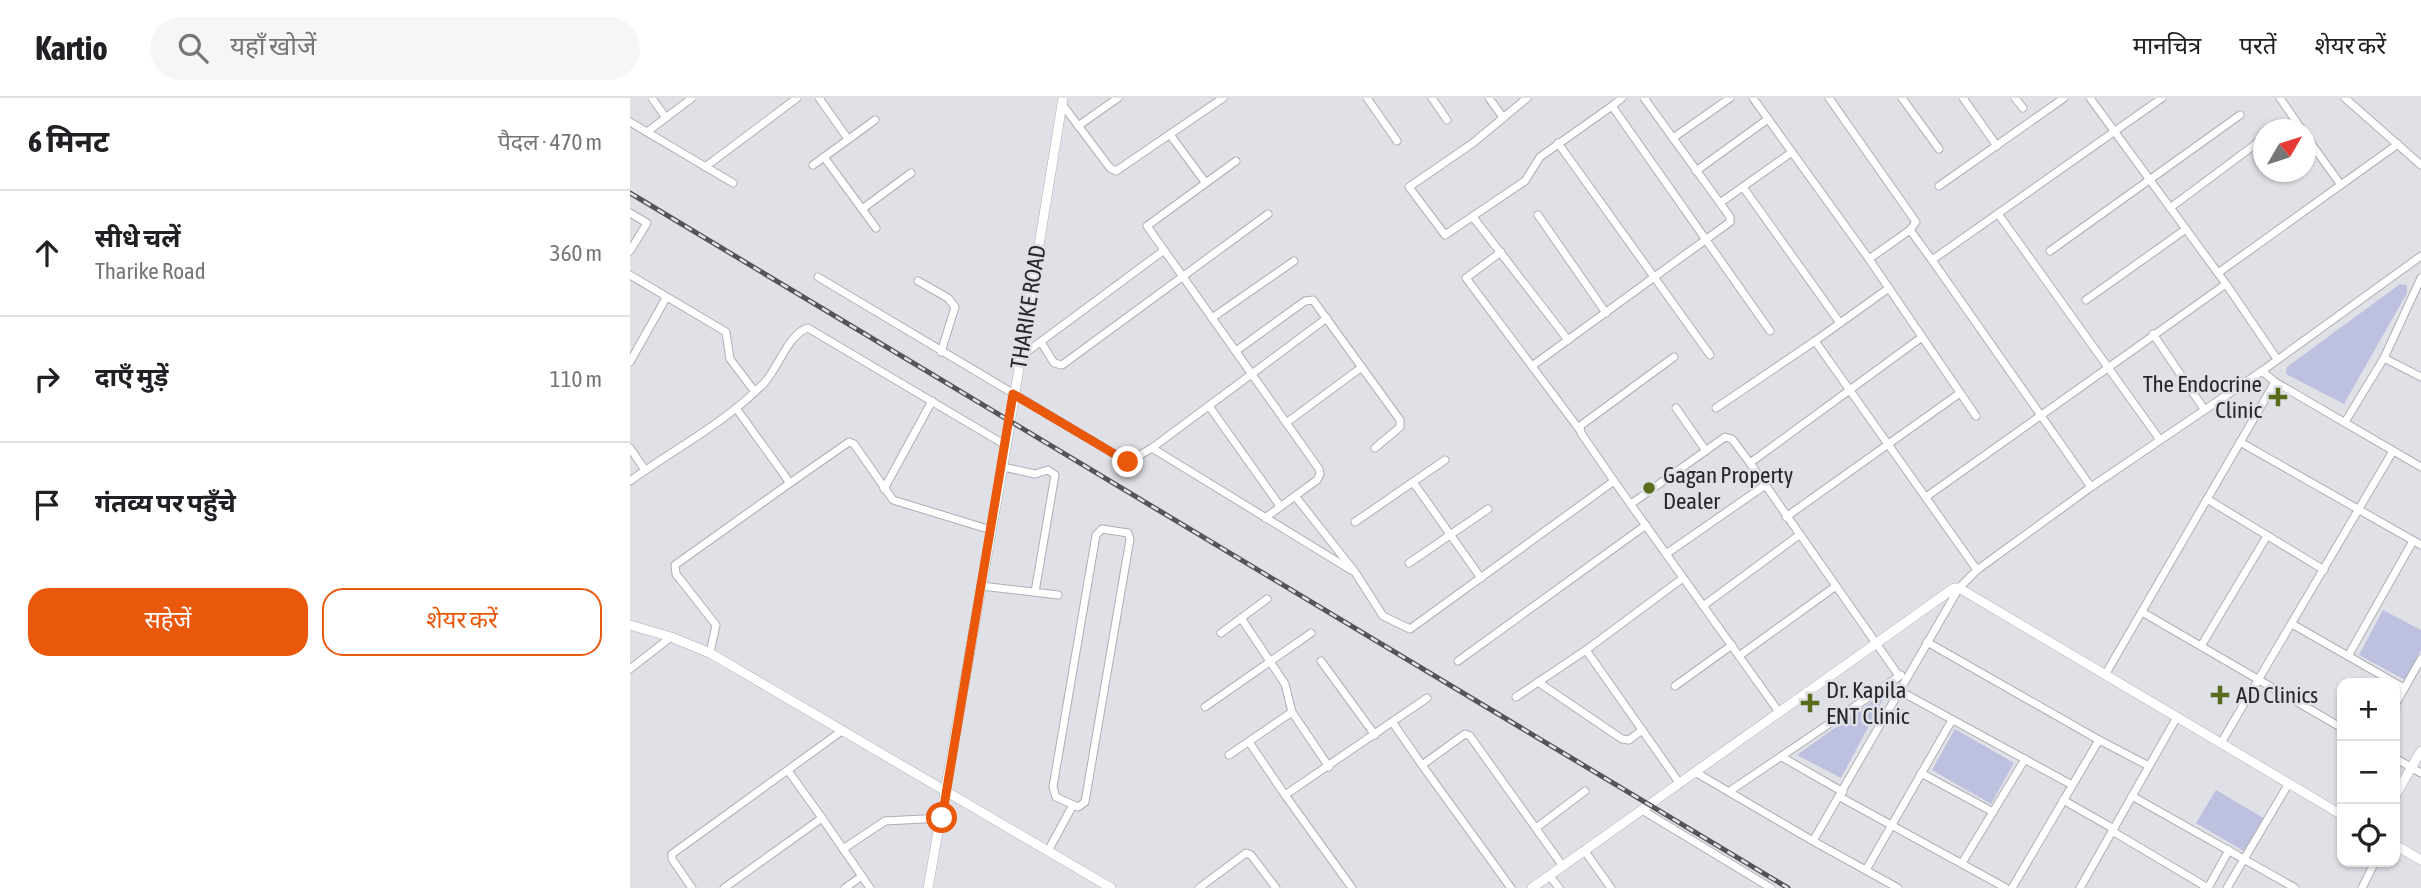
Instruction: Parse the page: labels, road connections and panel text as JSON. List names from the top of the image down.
{
  "streets": {
    "street": ["THARIKE ROAD"]
  },
  "places": {
    "health": ["The Endocrine Clinic", "AD Clinics", "Dr. Kapila ENT Clinic"],
    "other": ["Gagan Property Dealer"]
  },
  "north": "top right",
  "page": {
    "header": "Kartio",
    "search": "यहाँ खोजें",
    "nav": ["मानचित्र", "परतें", "शेयर करें"],
    "heading": ["6 मिनट", "पैदल · 470 m"],
    "list": [
      ["सीधे चलें", "Tharike Road", "360 m"],
      ["दाएँ मुड़ें", "110 m"],
      "गंतव्य पर पहुँचे"
    ],
    "buttons": ["सहेजें", "शेयर करें"],
    "map_buttons": ["+", "−"]
  }
}
